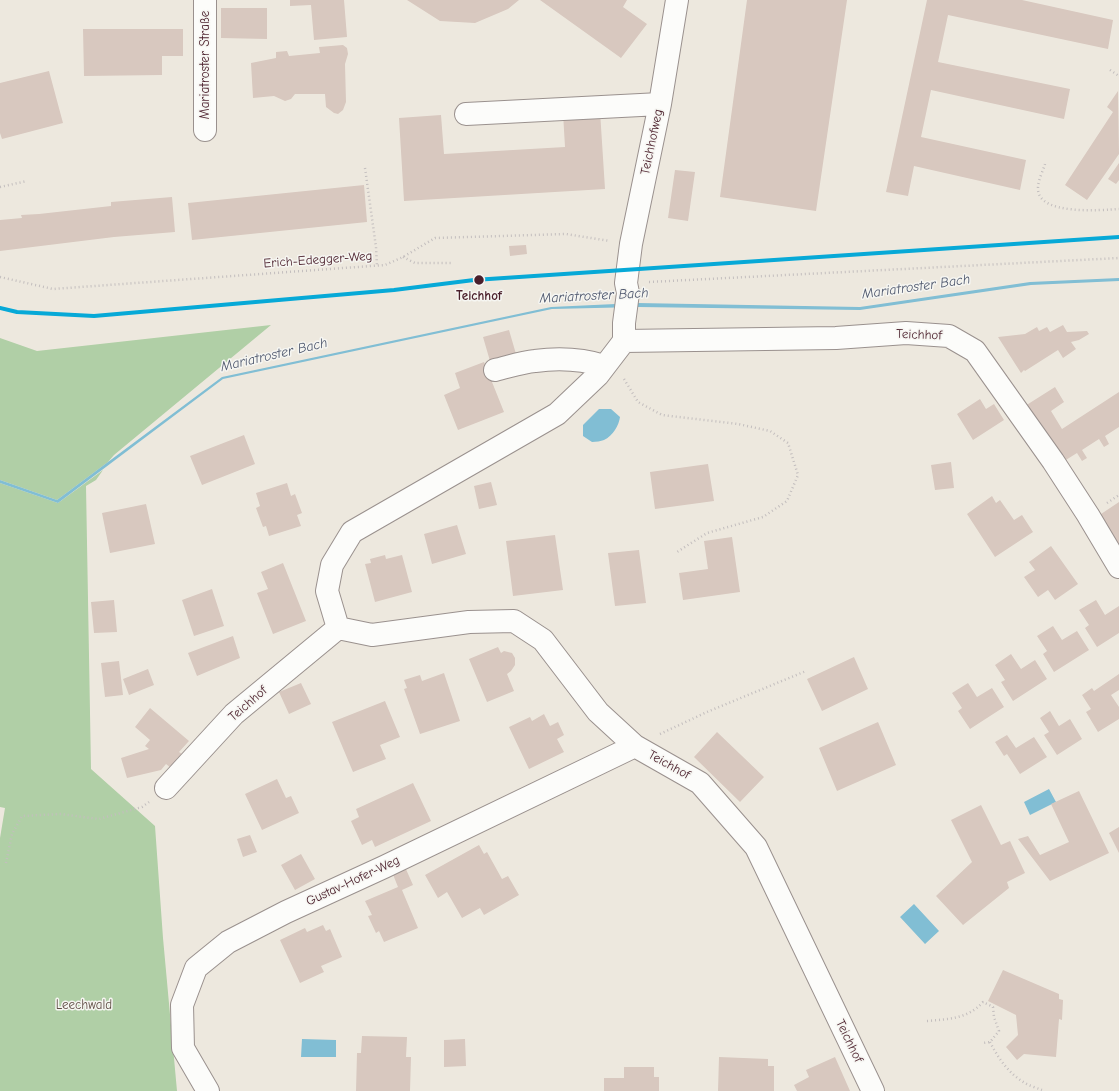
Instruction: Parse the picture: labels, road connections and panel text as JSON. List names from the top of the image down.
{
  "streets": {
    "street": [
      "Mariatroster Straße",
      "Teichhofweg",
      "Teichhof",
      "Gustav-Hofer-Weg"
    ],
    "path": ["Erich-Edegger-Weg"]
  },
  "crossings": [
    ["Teichhofweg", "Erich-Edegger-Weg"],
    ["Teichhof", "Gustav-Hofer-Weg"]
  ],
  "water": ["Mariatroster Bach"],
  "parks": ["Leechwald"],
  "places": ["Teichhof"]
}
